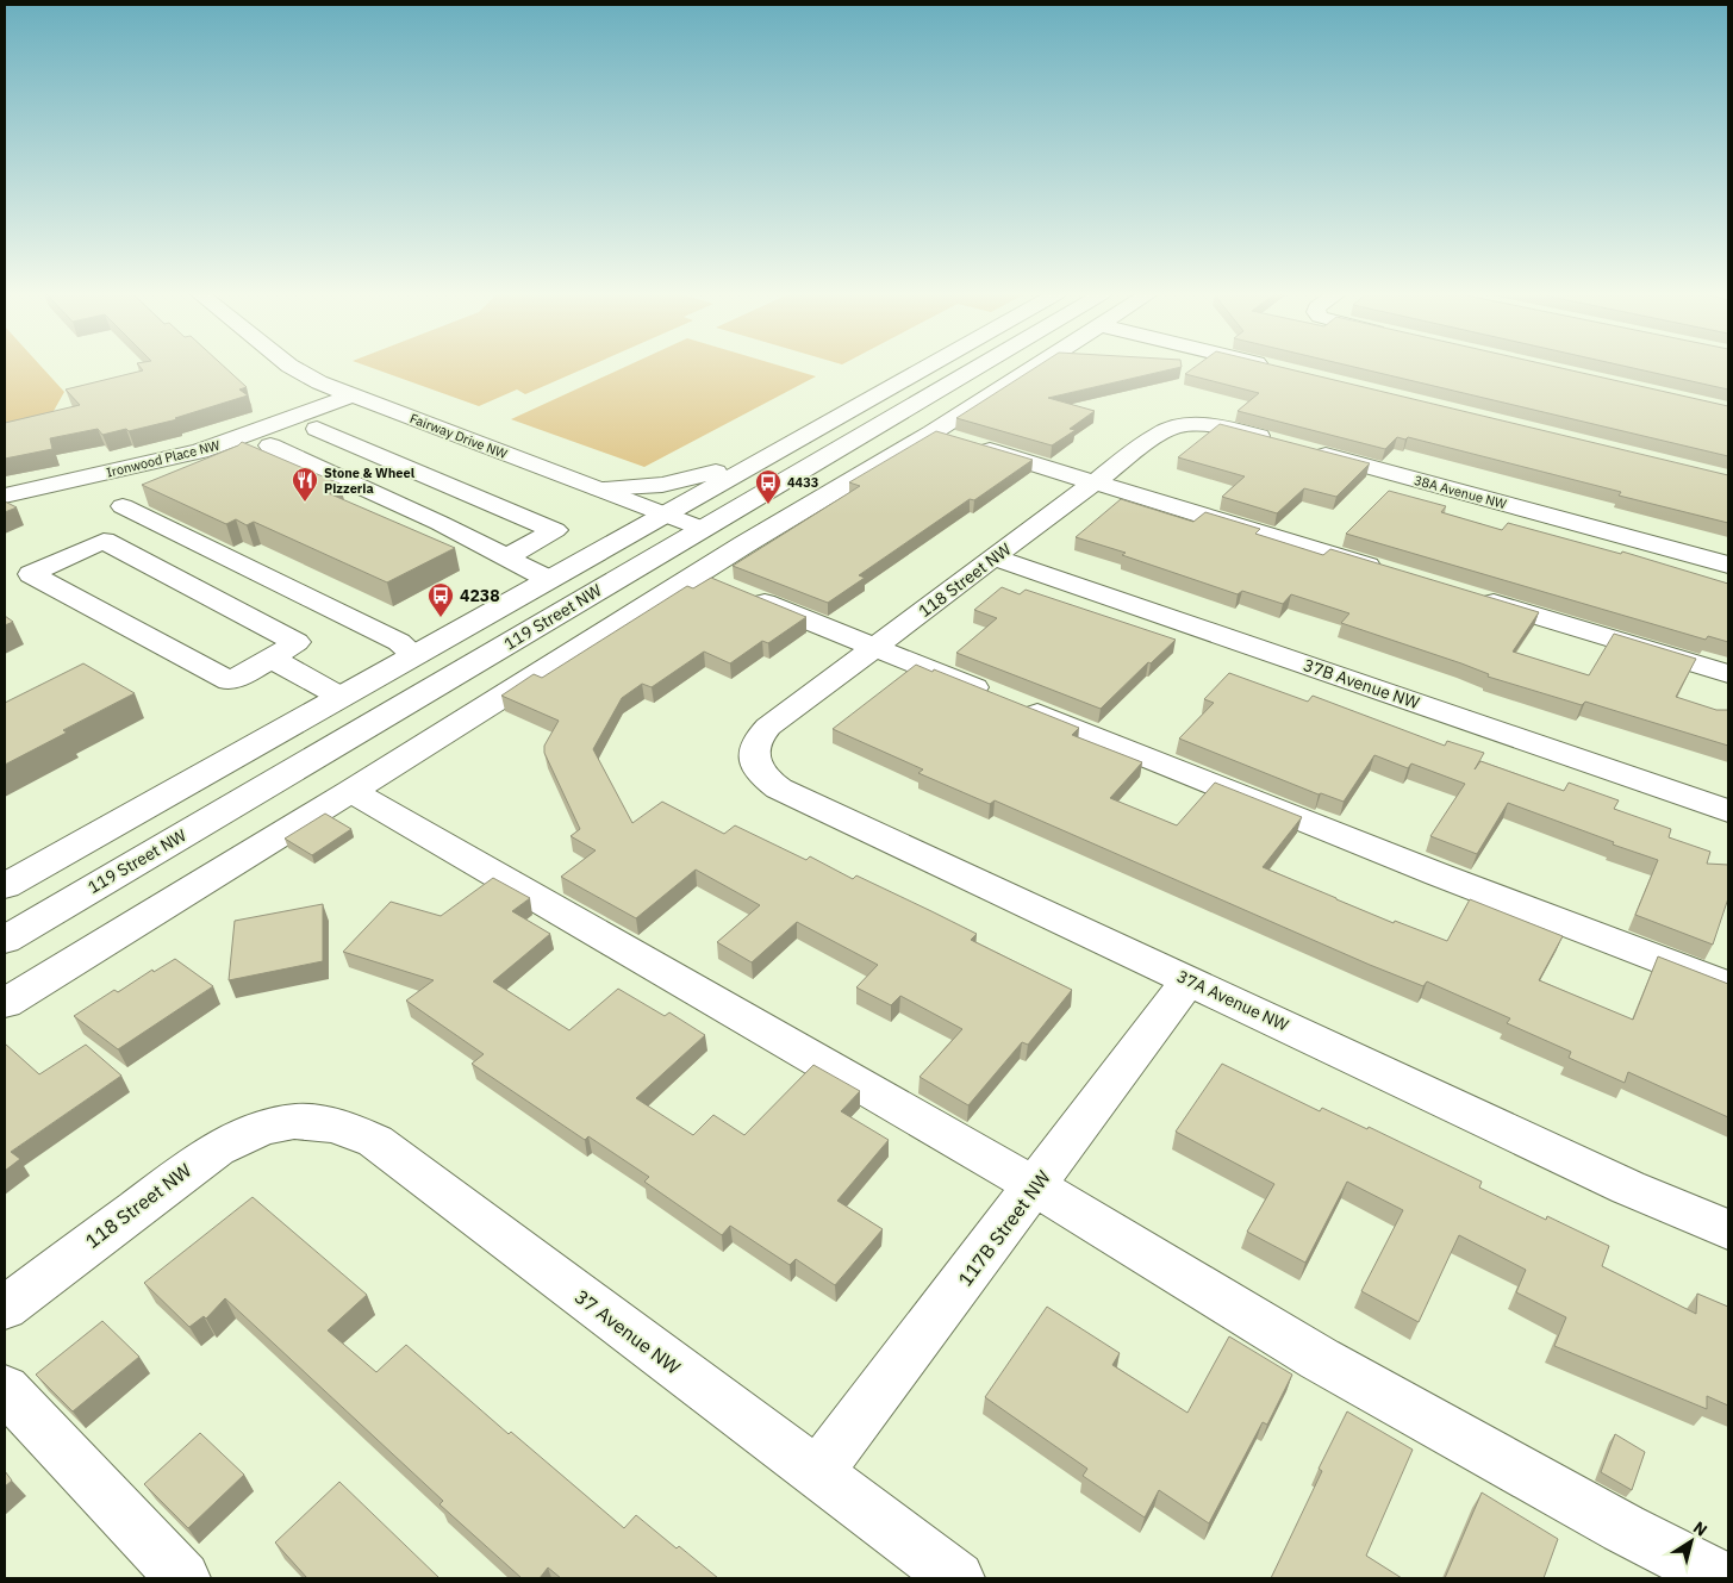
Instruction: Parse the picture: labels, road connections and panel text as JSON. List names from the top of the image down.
{
  "streets": {
    "street": [
      "Fairway Drive NW",
      "Ironwood Place NW",
      "38A Avenue NW",
      "118 Street NW",
      "119 Street NW",
      "37B Avenue NW",
      "37A Avenue NW",
      "117B Street NW",
      "37 Avenue NW"
    ]
  },
  "crossings": [
    ["Fairway Drive NW", "Ironwood Place NW"],
    ["Fairway Drive NW", "119 Street NW"],
    ["38A Avenue NW", "118 Street NW"],
    ["118 Street NW", "37B Avenue NW"],
    ["118 Street NW", "37A Avenue NW"],
    ["118 Street NW", "37 Avenue NW"],
    ["37A Avenue NW", "117B Street NW"],
    ["117B Street NW", "37 Avenue NW"]
  ],
  "places": {
    "restaurant": ["Stone & Wheel Pizzeria"],
    "bus stop": ["4433", "4238"]
  },
  "north": "top right"
}
